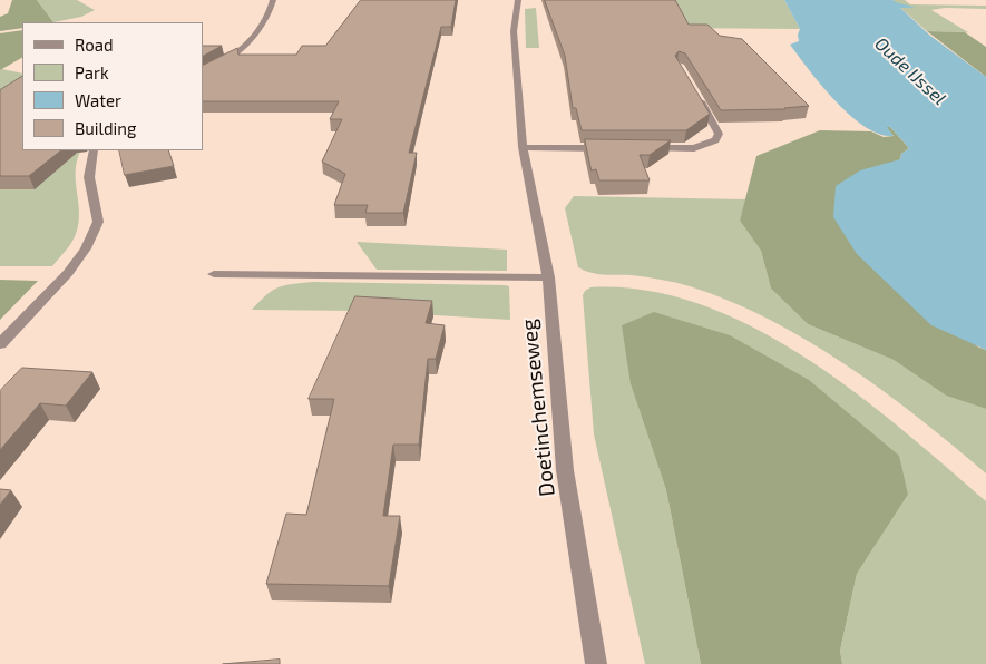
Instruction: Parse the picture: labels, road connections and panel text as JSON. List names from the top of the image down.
{
  "streets": {
    "street": ["Doetinchemseweg"]
  },
  "water": ["Oude IJssel"],
  "legend": [
    "Road",
    "Park",
    "Water",
    "Building"
  ]
}
